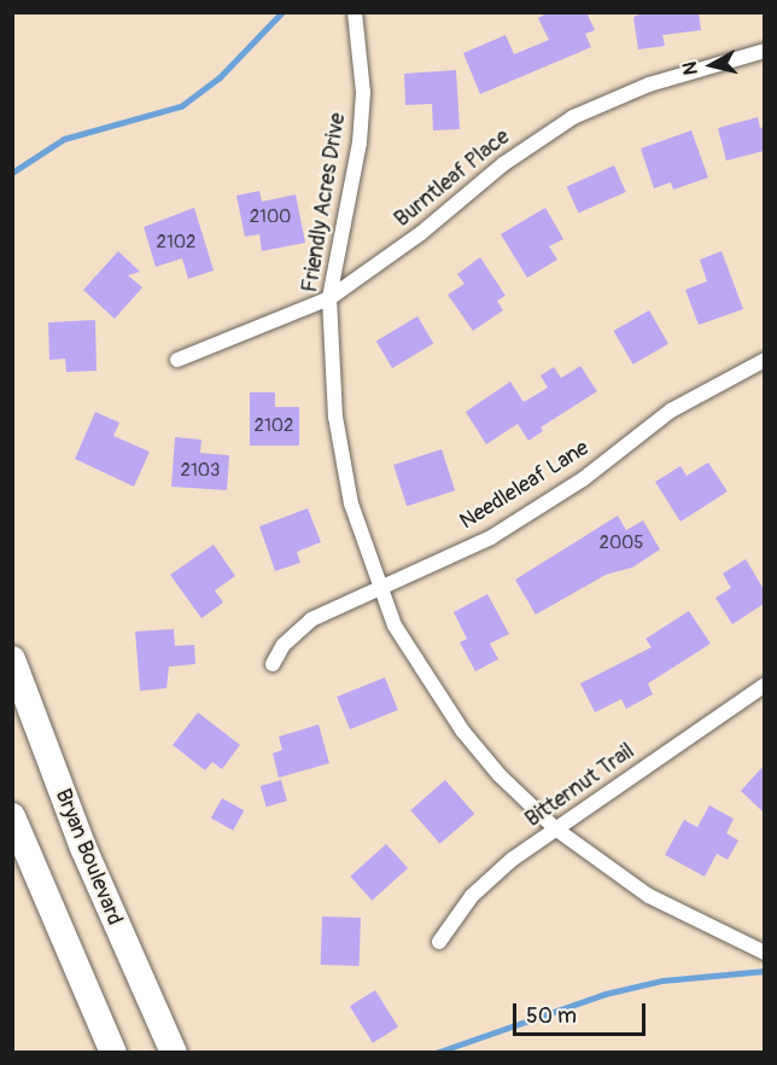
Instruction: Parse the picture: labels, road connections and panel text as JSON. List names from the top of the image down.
{
  "streets": {
    "highway": ["Bryan Boulevard"],
    "street": [
      "Burntleaf Place",
      "Friendly Acres Drive",
      "Needleleaf Lane",
      "Bitternut Trail"
    ]
  },
  "crossings": [
    ["Burntleaf Place", "Friendly Acres Drive"],
    ["Friendly Acres Drive", "Needleleaf Lane"],
    ["Friendly Acres Drive", "Bitternut Trail"]
  ],
  "house_numbers": [
    "2100",
    "2102",
    "2102",
    "2103",
    "2005"
  ],
  "scale_bar": "50 m",
  "north": "left"
}
